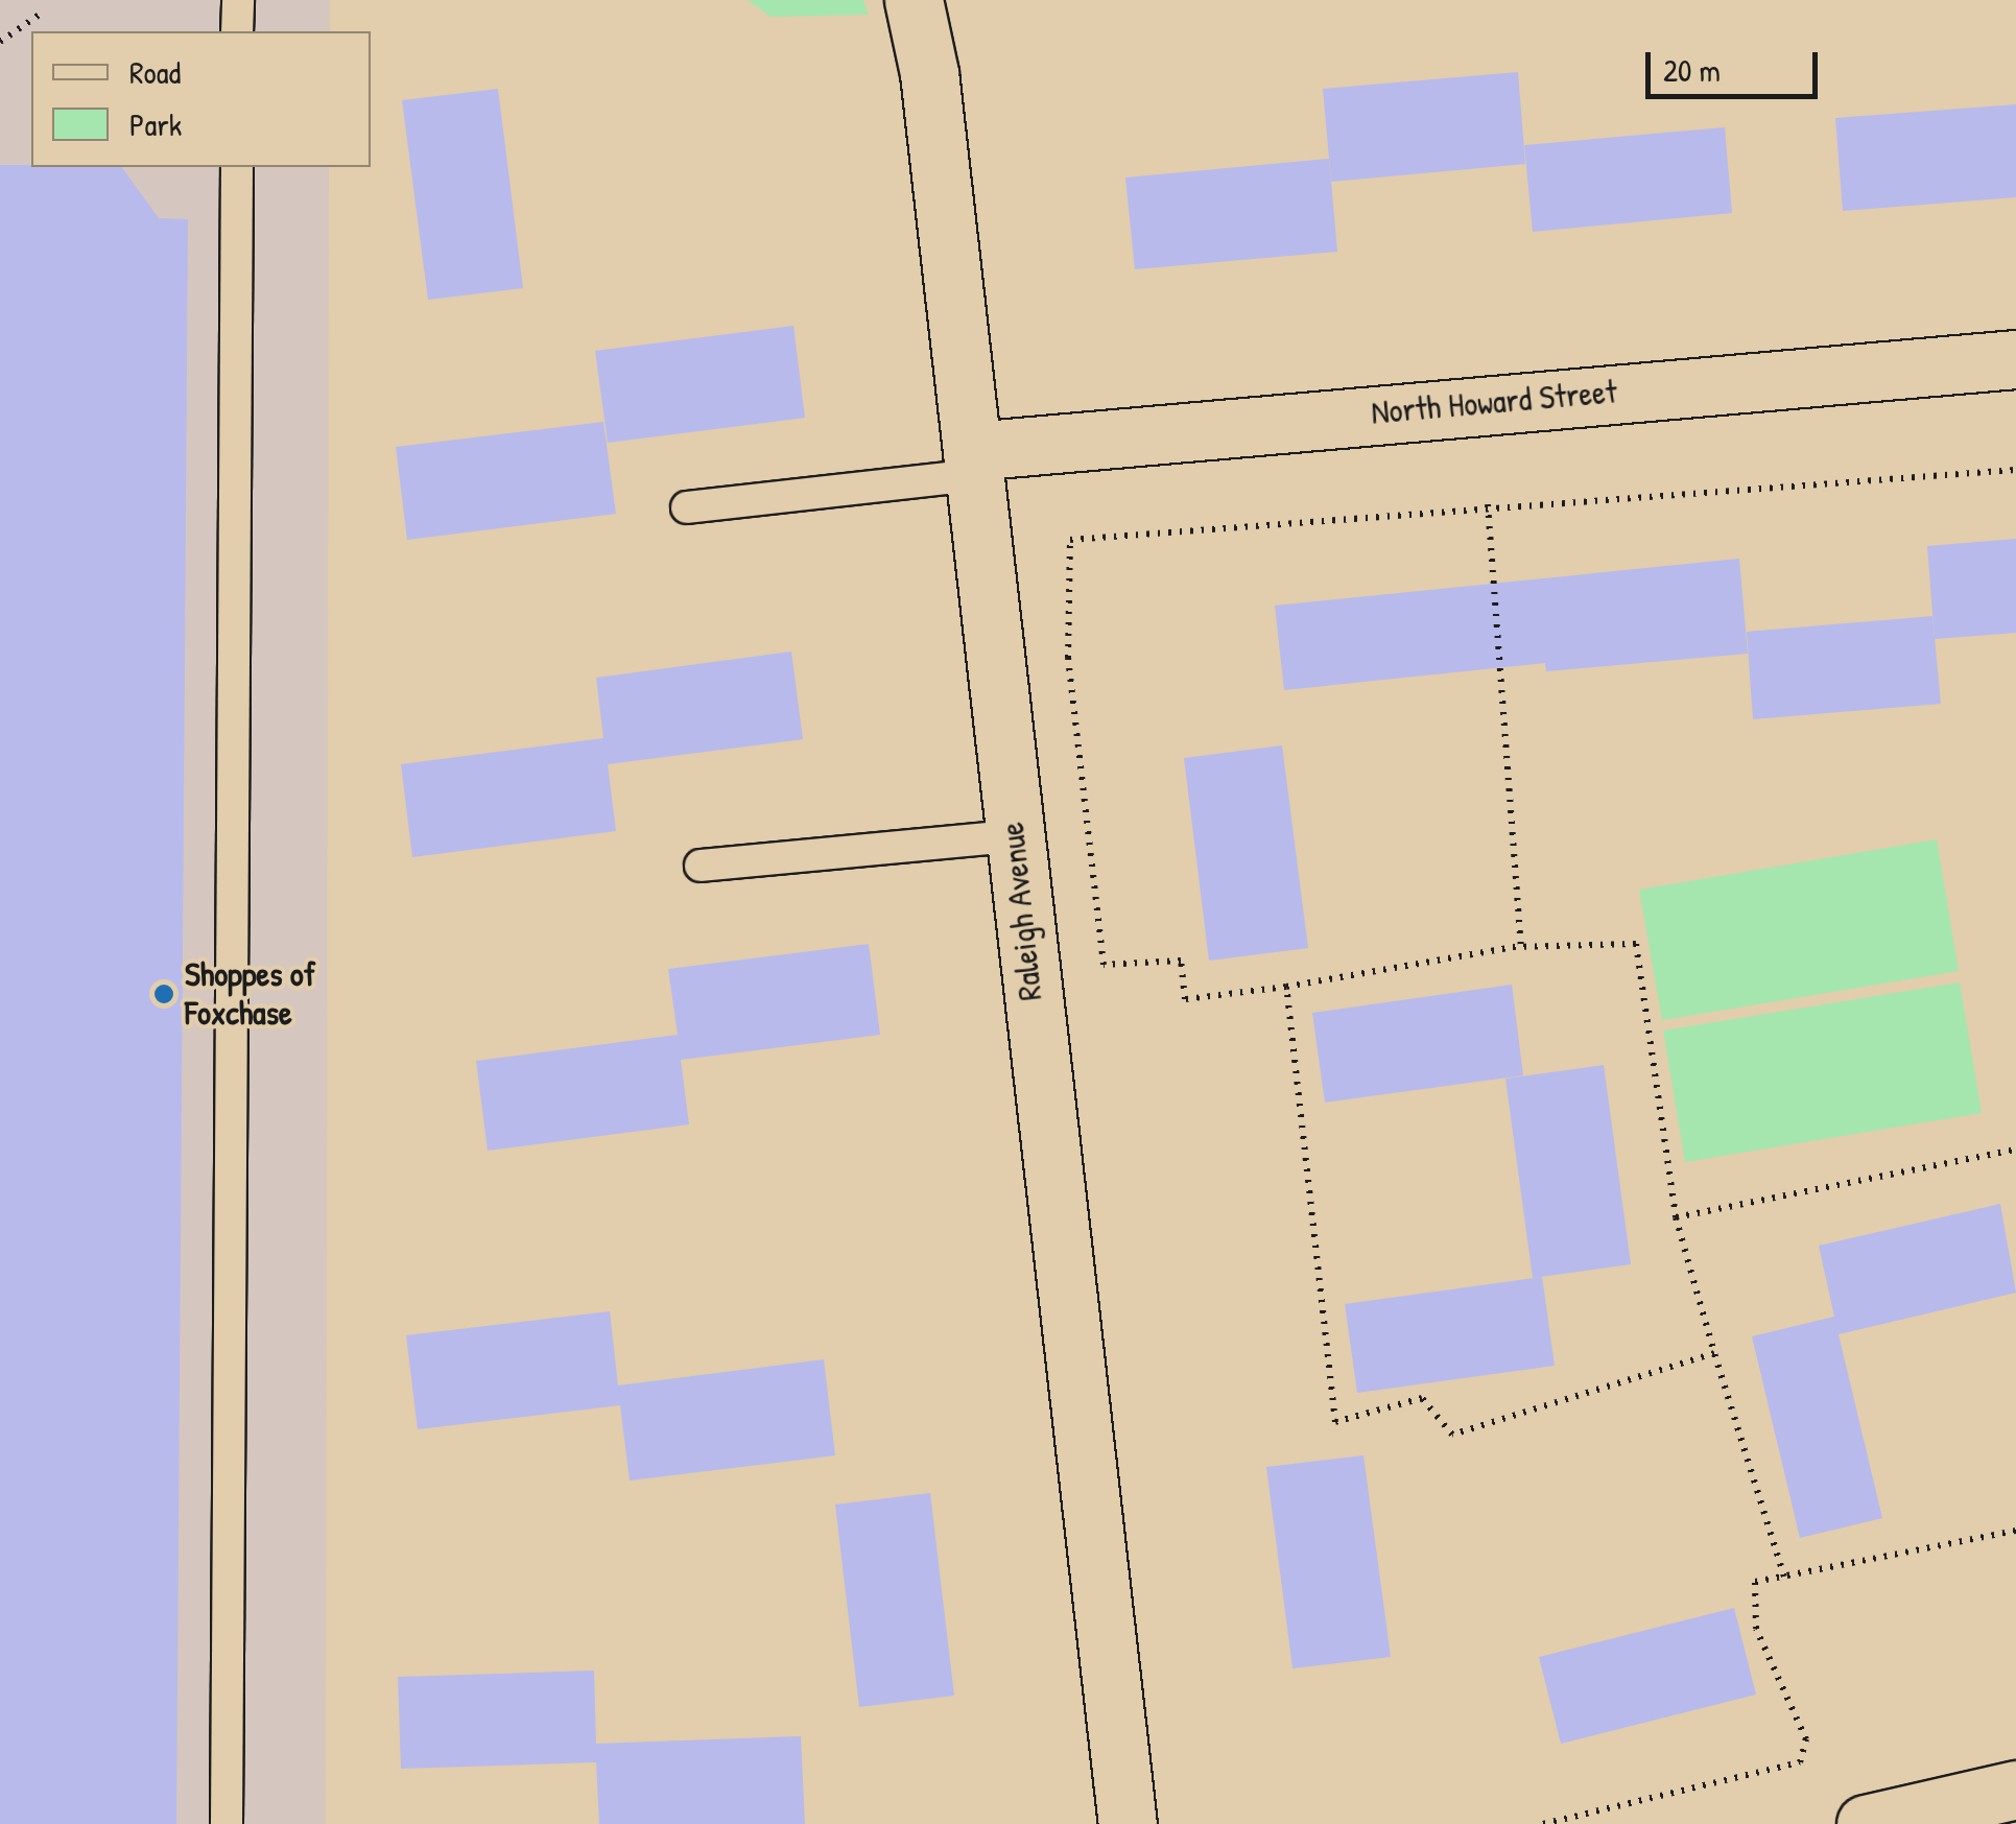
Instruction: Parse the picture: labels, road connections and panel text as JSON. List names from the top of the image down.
{
  "streets": {
    "street": ["North Howard Street", "Raleigh Avenue"]
  },
  "crossings": [
    ["North Howard Street", "Raleigh Avenue"]
  ],
  "places": ["Shoppes of Foxchase"],
  "legend": ["Road", "Park"],
  "scale_bar": "20 m"
}
